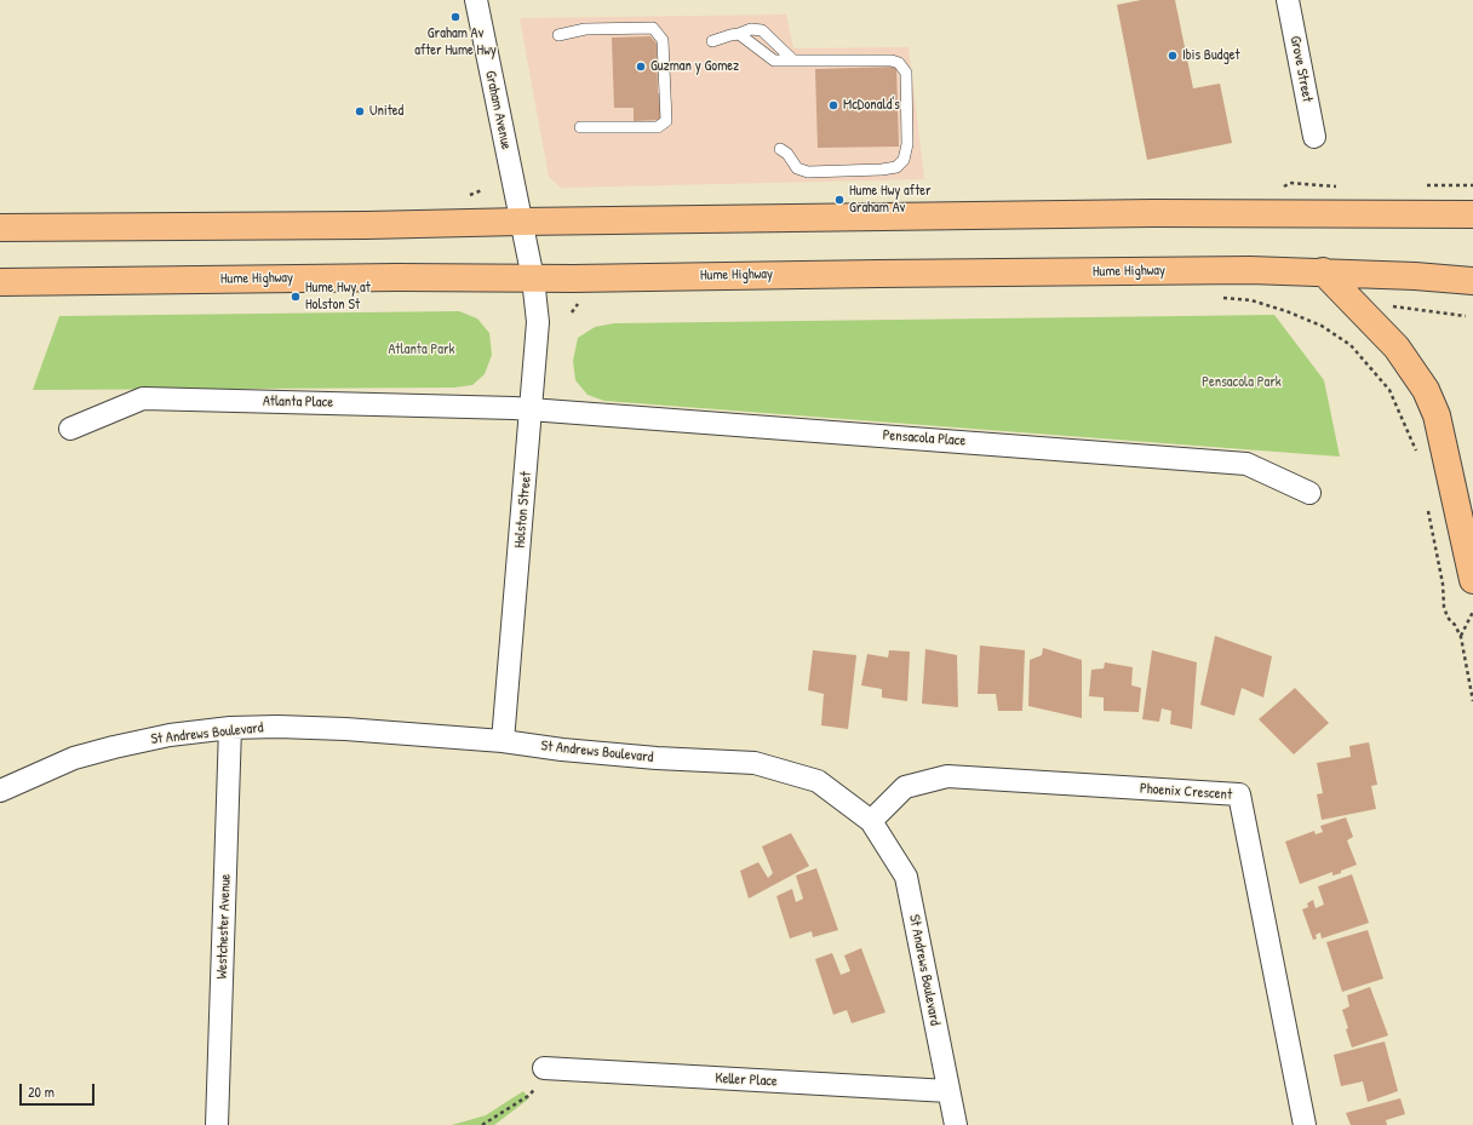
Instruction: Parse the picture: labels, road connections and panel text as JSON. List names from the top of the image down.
{
  "streets": {
    "highway": ["Hume Highway"],
    "street": [
      "Grove Street",
      "Graham Avenue",
      "Atlanta Place",
      "Pensacola Place",
      "Holston Street",
      "St Andrews Boulevard",
      "Phoenix Crescent",
      "Westchester Avenue",
      "Keller Place"
    ]
  },
  "crossings": [
    ["Graham Avenue", "Hume Highway"],
    ["Graham Avenue", "Holston Street"],
    ["Hume Highway", "Holston Street"],
    ["Atlanta Place", "Pensacola Place"],
    ["Atlanta Place", "Holston Street"],
    ["Pensacola Place", "Holston Street"],
    ["Holston Street", "St Andrews Boulevard"],
    ["St Andrews Boulevard", "Phoenix Crescent"],
    ["St Andrews Boulevard", "Westchester Avenue"],
    ["St Andrews Boulevard", "Keller Place"]
  ],
  "parks": ["Atlanta Park", "Pensacola Park"],
  "places": [
    "Graham Av after Hume Hwy",
    "Ibis Budget",
    "Guzman y Gomez",
    "McDonald's",
    "United",
    "Hume Hwy after Graham Av",
    "Hume Hwy at Holston St"
  ],
  "scale_bar": "20 m"
}
